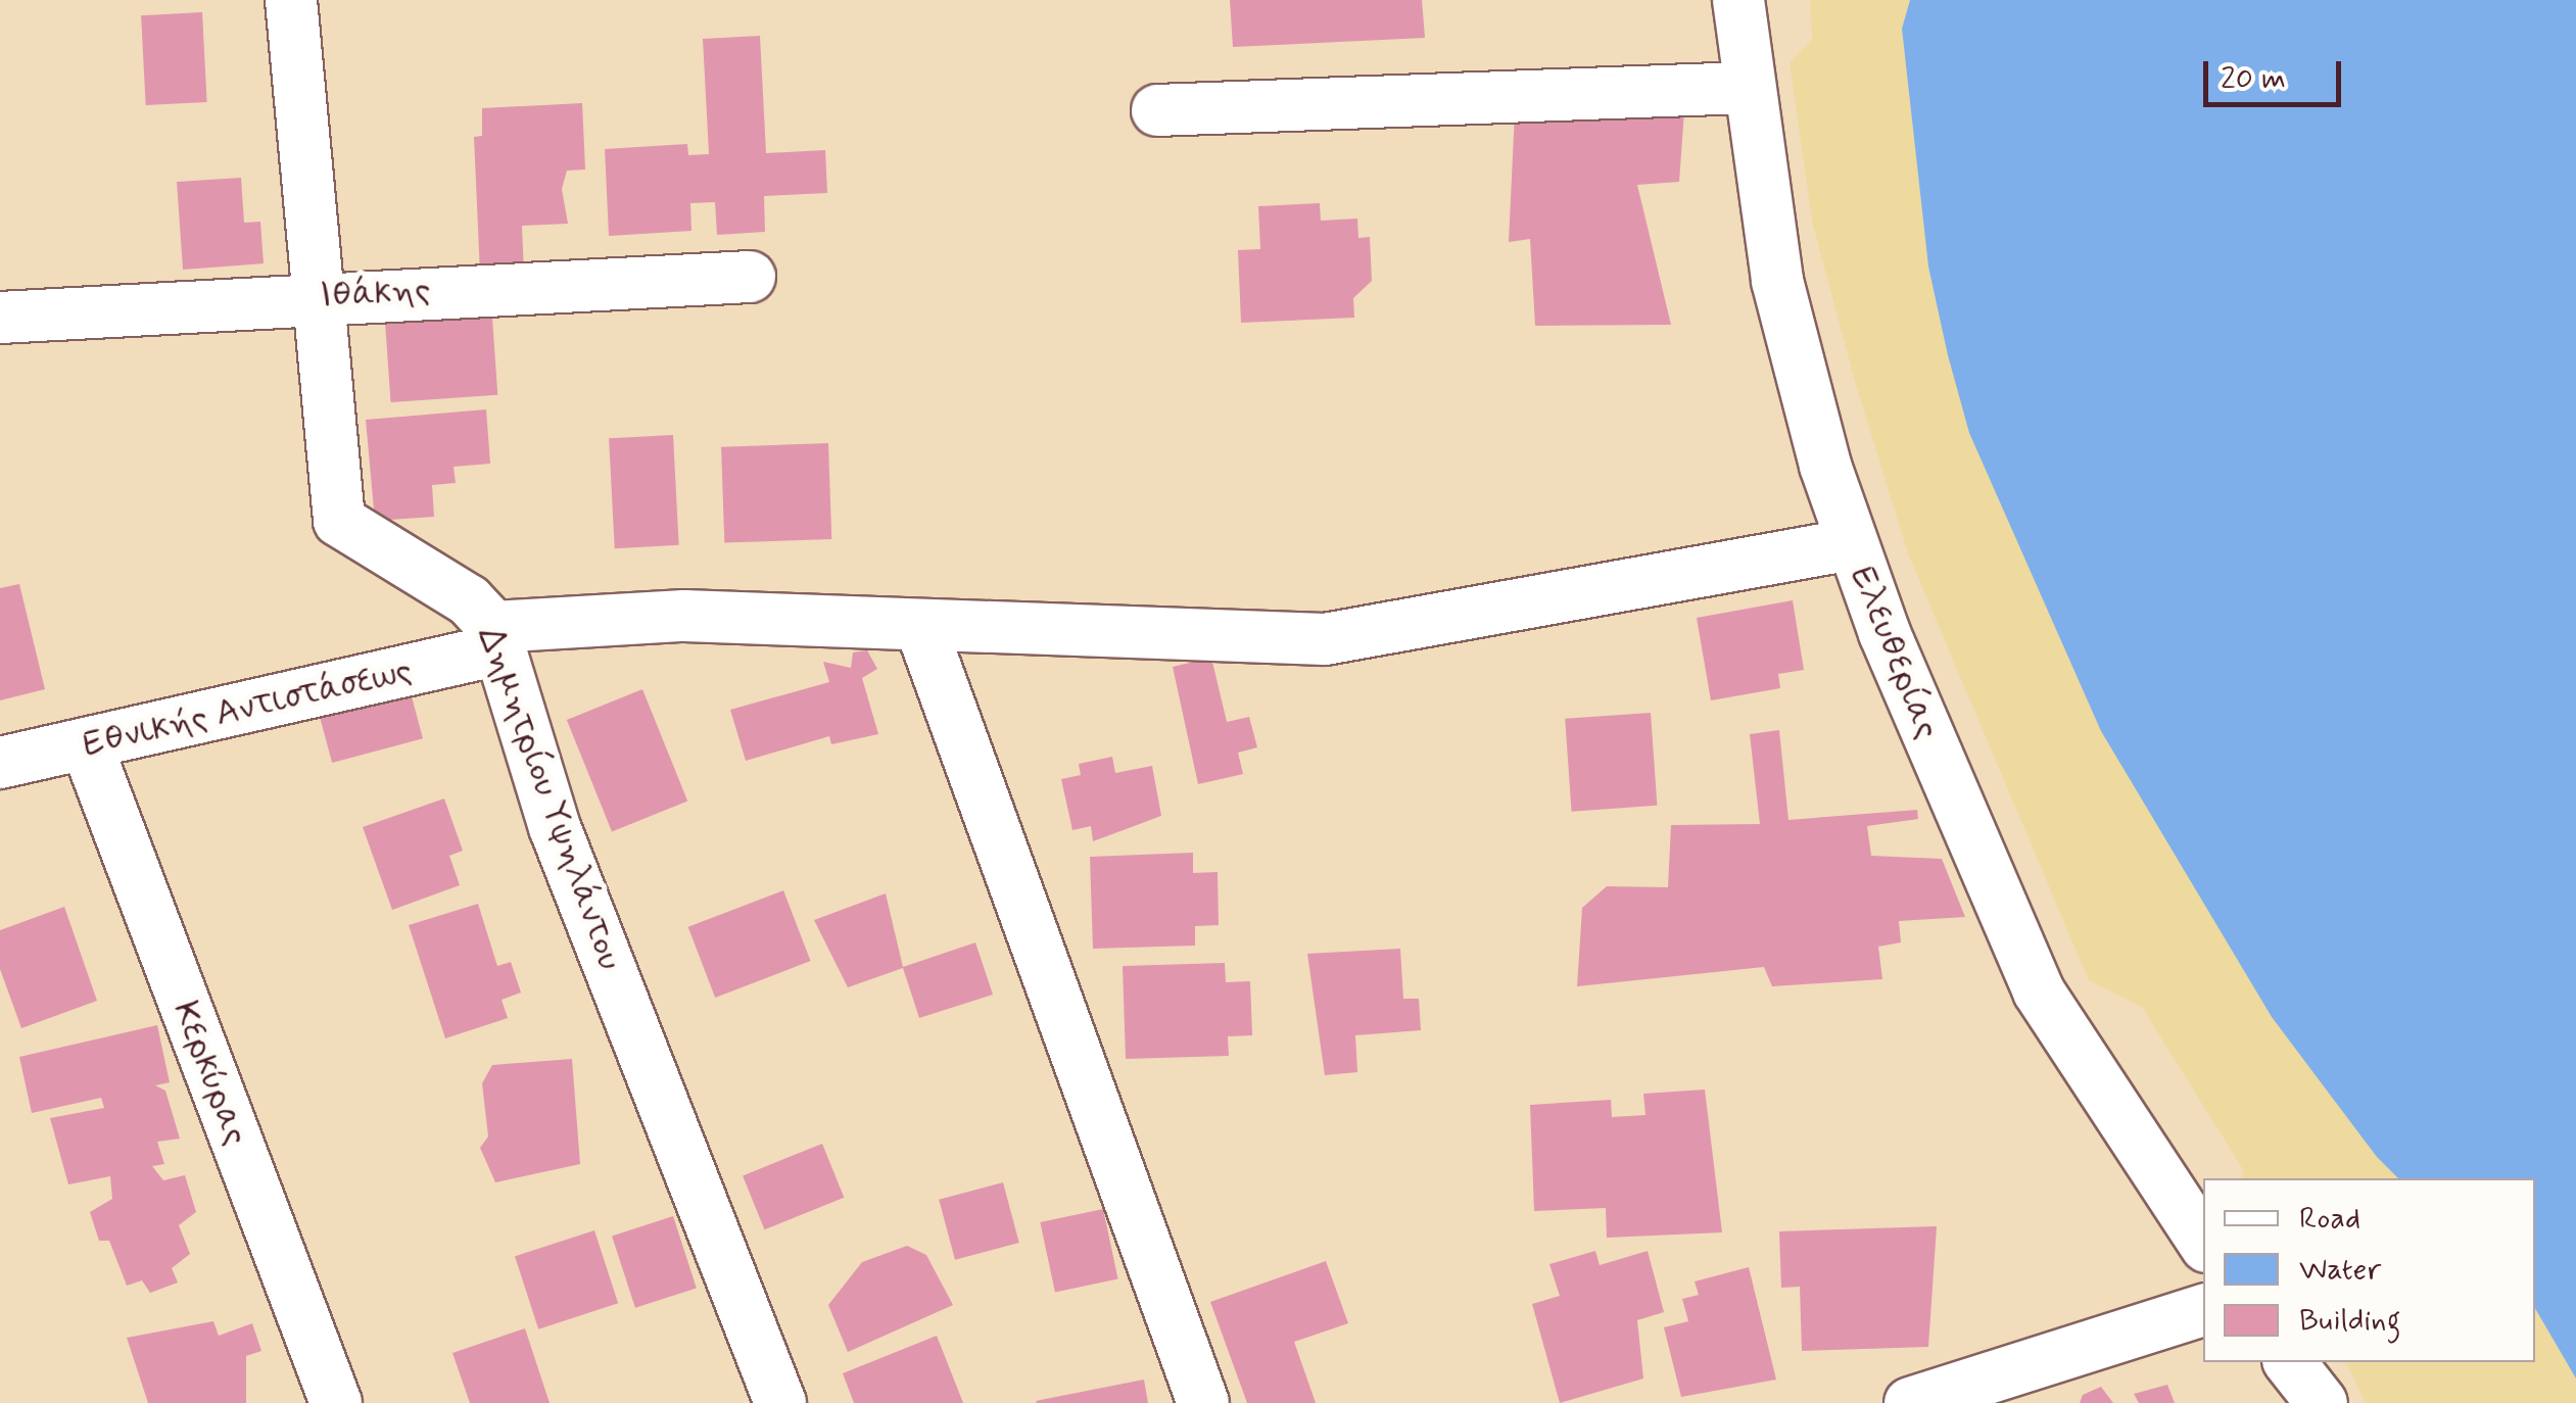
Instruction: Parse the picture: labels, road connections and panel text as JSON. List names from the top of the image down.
{
  "streets": {
    "street": [
      "Ιθάκης",
      "Ελευθερίας",
      "Εθνικής Αντιστάσεως",
      "Δημητρίου Υψηλάντου",
      "Κερκύρας"
    ]
  },
  "crossings": [
    ["Ιθάκης", "Δημητρίου Υψηλάντου"],
    ["Ελευθερίας", "Εθνικής Αντιστάσεως"],
    ["Εθνικής Αντιστάσεως", "Δημητρίου Υψηλάντου"],
    ["Εθνικής Αντιστάσεως", "Κερκύρας"]
  ],
  "legend": ["Road", "Water", "Building"],
  "scale_bar": "20 m"
}
